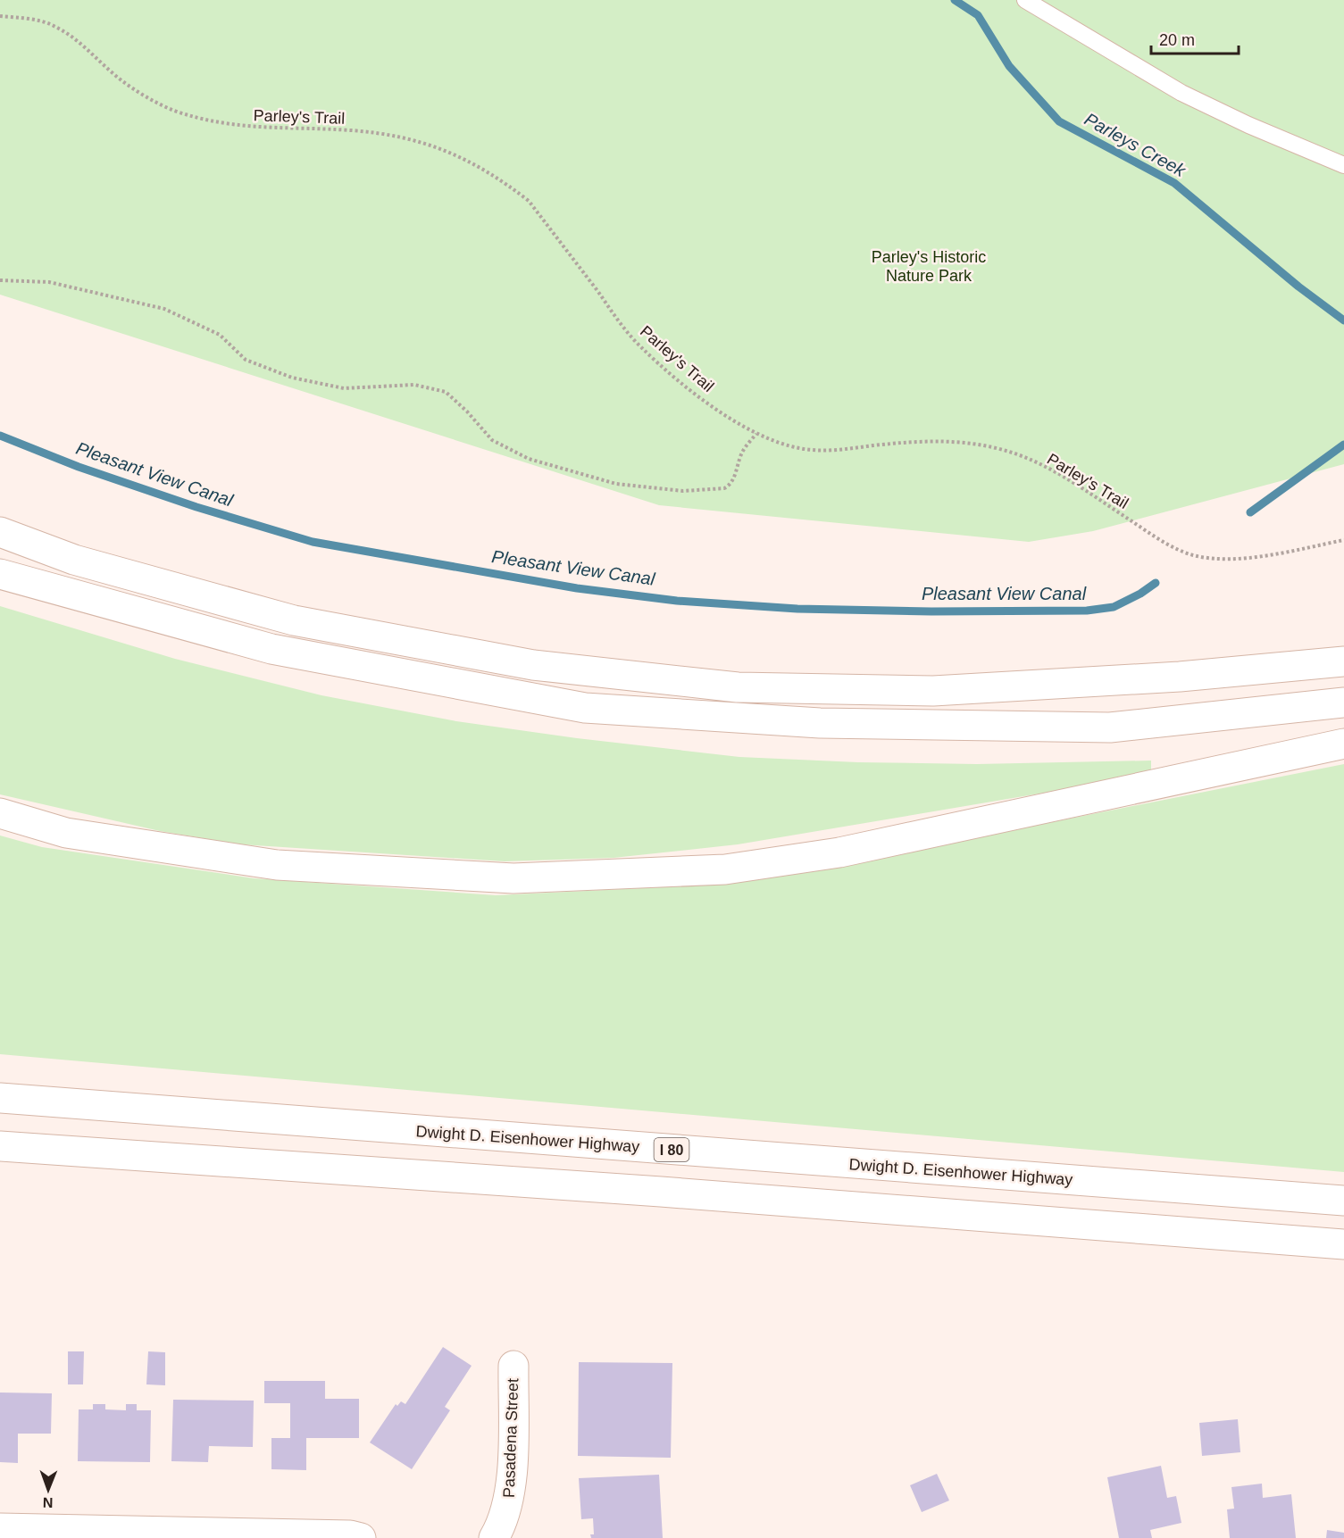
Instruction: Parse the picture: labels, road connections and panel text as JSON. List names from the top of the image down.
{
  "streets": {
    "main road": ["Dwight D. Eisenhower Highway", "I 80", "Pasadena Street"],
    "path": ["Parley's Trail"]
  },
  "water": ["Parleys Creek", "Pleasant View Canal"],
  "parks": ["Parley's Historic Nature Park"],
  "scale_bar": "20 m",
  "north": "bottom"
}
